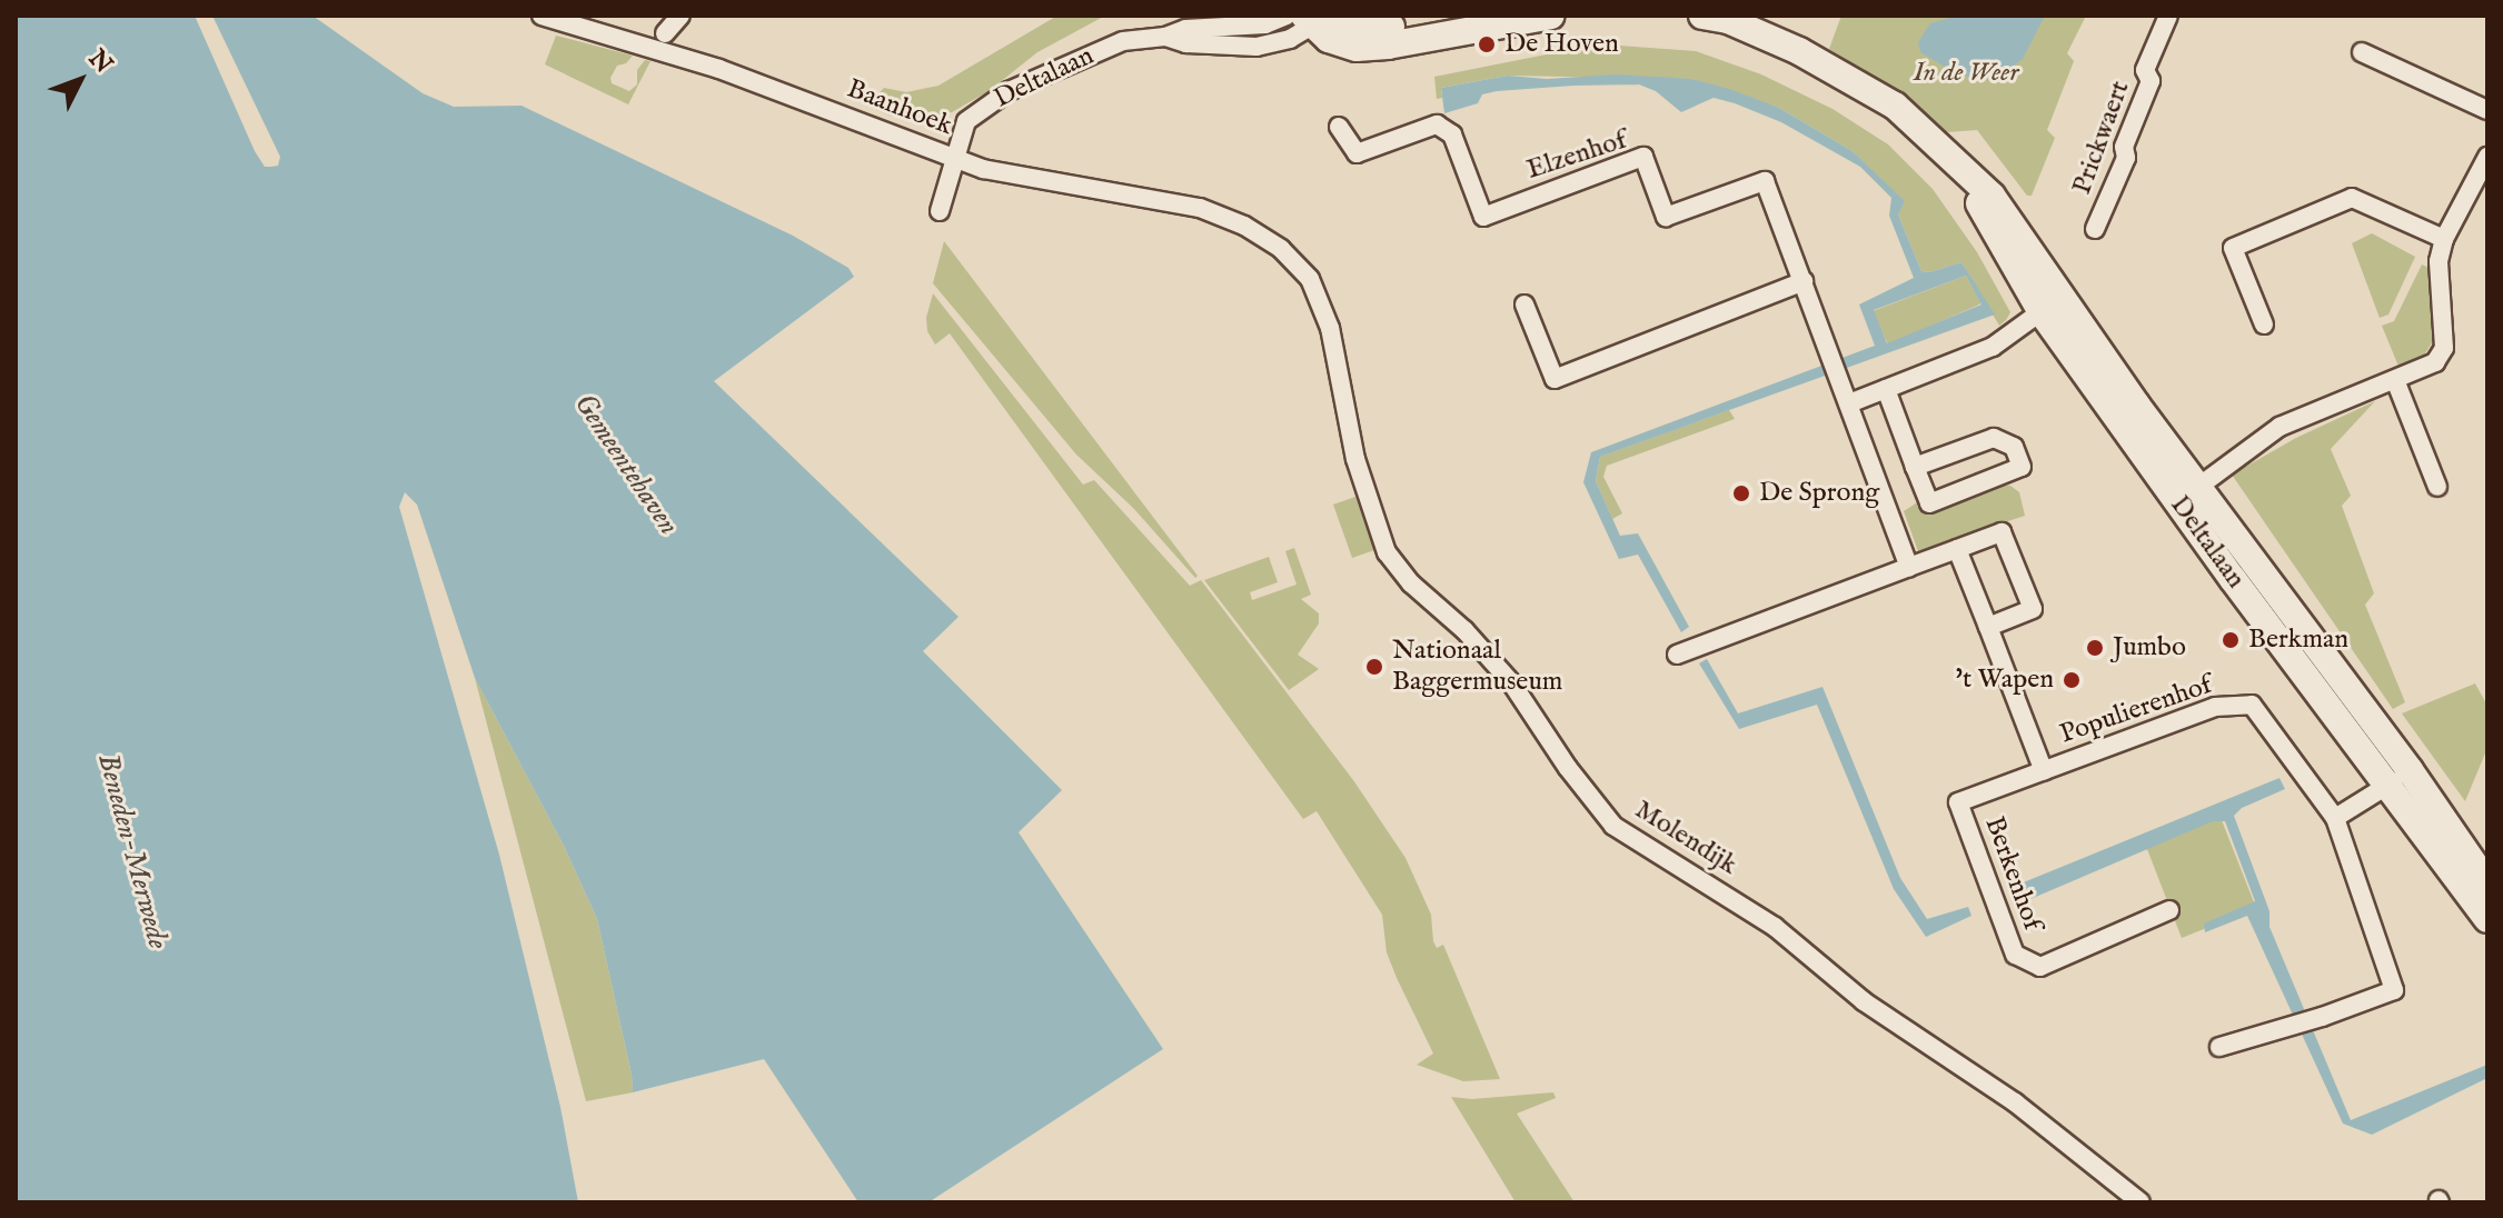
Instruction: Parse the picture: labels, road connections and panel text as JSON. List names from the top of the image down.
{
  "streets": {
    "street": [
      "Deltalaan",
      "Baanhoek",
      "Prickwaert",
      "Elzenhof",
      "Populierenhof",
      "Molendijk",
      "Berkenhof"
    ]
  },
  "crossings": [
    ["Deltalaan", "Baanhoek"],
    ["Baanhoek", "Molendijk"],
    ["Populierenhof", "Berkenhof"]
  ],
  "water": ["Gemeentehaven", "Beneden-Merwede"],
  "parks": ["In de Weer"],
  "places": [
    "De Hoven",
    "De Sprong",
    "Berkman",
    "Jumbo",
    "Nationaal Baggermuseum",
    "'t Wapen"
  ],
  "north": "top right"
}
